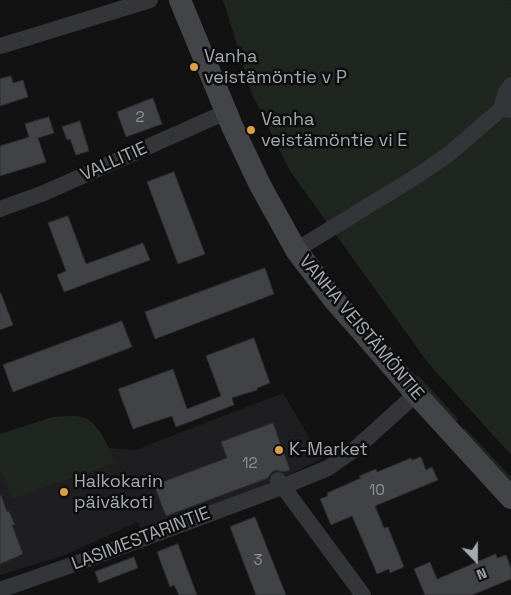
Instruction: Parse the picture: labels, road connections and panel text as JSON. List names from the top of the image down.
{
  "streets": {
    "street": ["VALLITIE", "VANHA VEISTÄMÖNTIE", "LASIMESTARINTIE"]
  },
  "crossings": [
    ["VALLITIE", "VANHA VEISTÄMÖNTIE"],
    ["VANHA VEISTÄMÖNTIE", "LASIMESTARINTIE"]
  ],
  "places": [
    "Vanha veistämöntie v P",
    "Vanha veistämöntie vi E",
    "K-Market",
    "Halkokarin päiväkoti"
  ],
  "house_numbers": [
    "2",
    "12",
    "10",
    "3"
  ],
  "north": "bottom"
}
